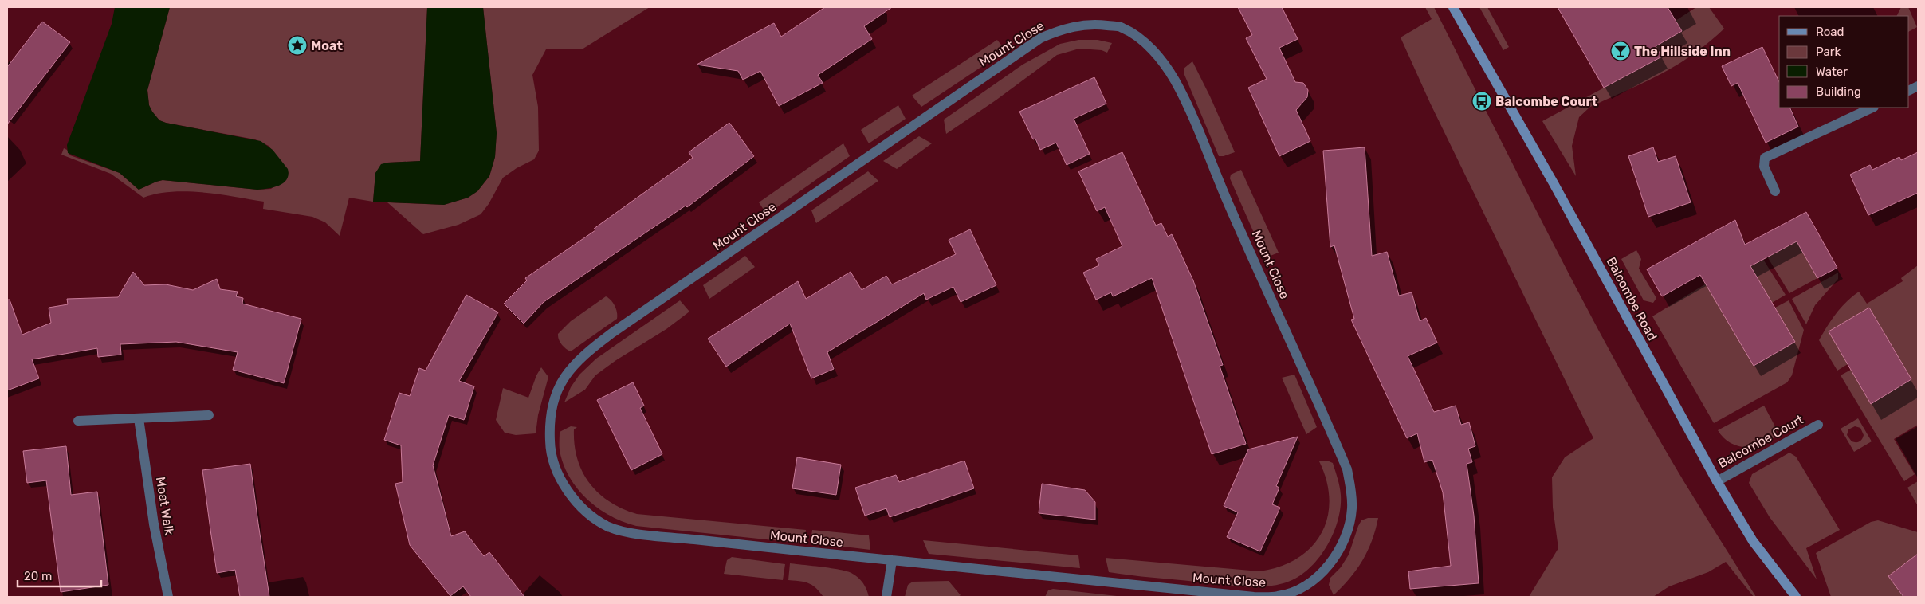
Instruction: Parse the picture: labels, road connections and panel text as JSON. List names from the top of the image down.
{
  "streets": {
    "main road": ["Balcombe Road"],
    "street": ["Mount Close", "Balcombe Court", "Moat Walk"]
  },
  "crossings": [
    ["Balcombe Road", "Balcombe Court"]
  ],
  "places": {
    "place": ["Moat"],
    "bar": ["The Hillside Inn"],
    "bus stop": ["Balcombe Court"]
  },
  "legend": [
    "Road",
    "Park",
    "Water",
    "Building"
  ],
  "scale_bar": "20 m"
}
